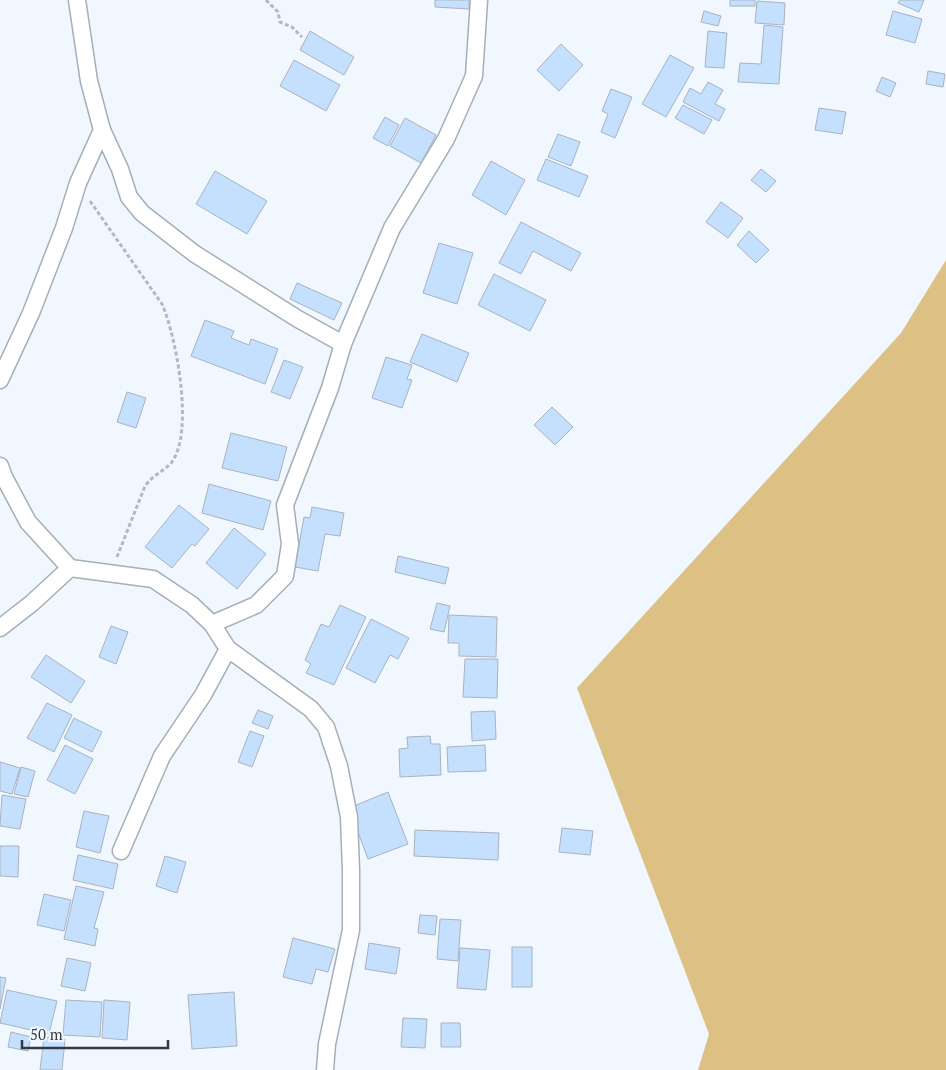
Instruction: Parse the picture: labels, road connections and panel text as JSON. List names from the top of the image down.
{
  "scale_bar": "50 m"
}
